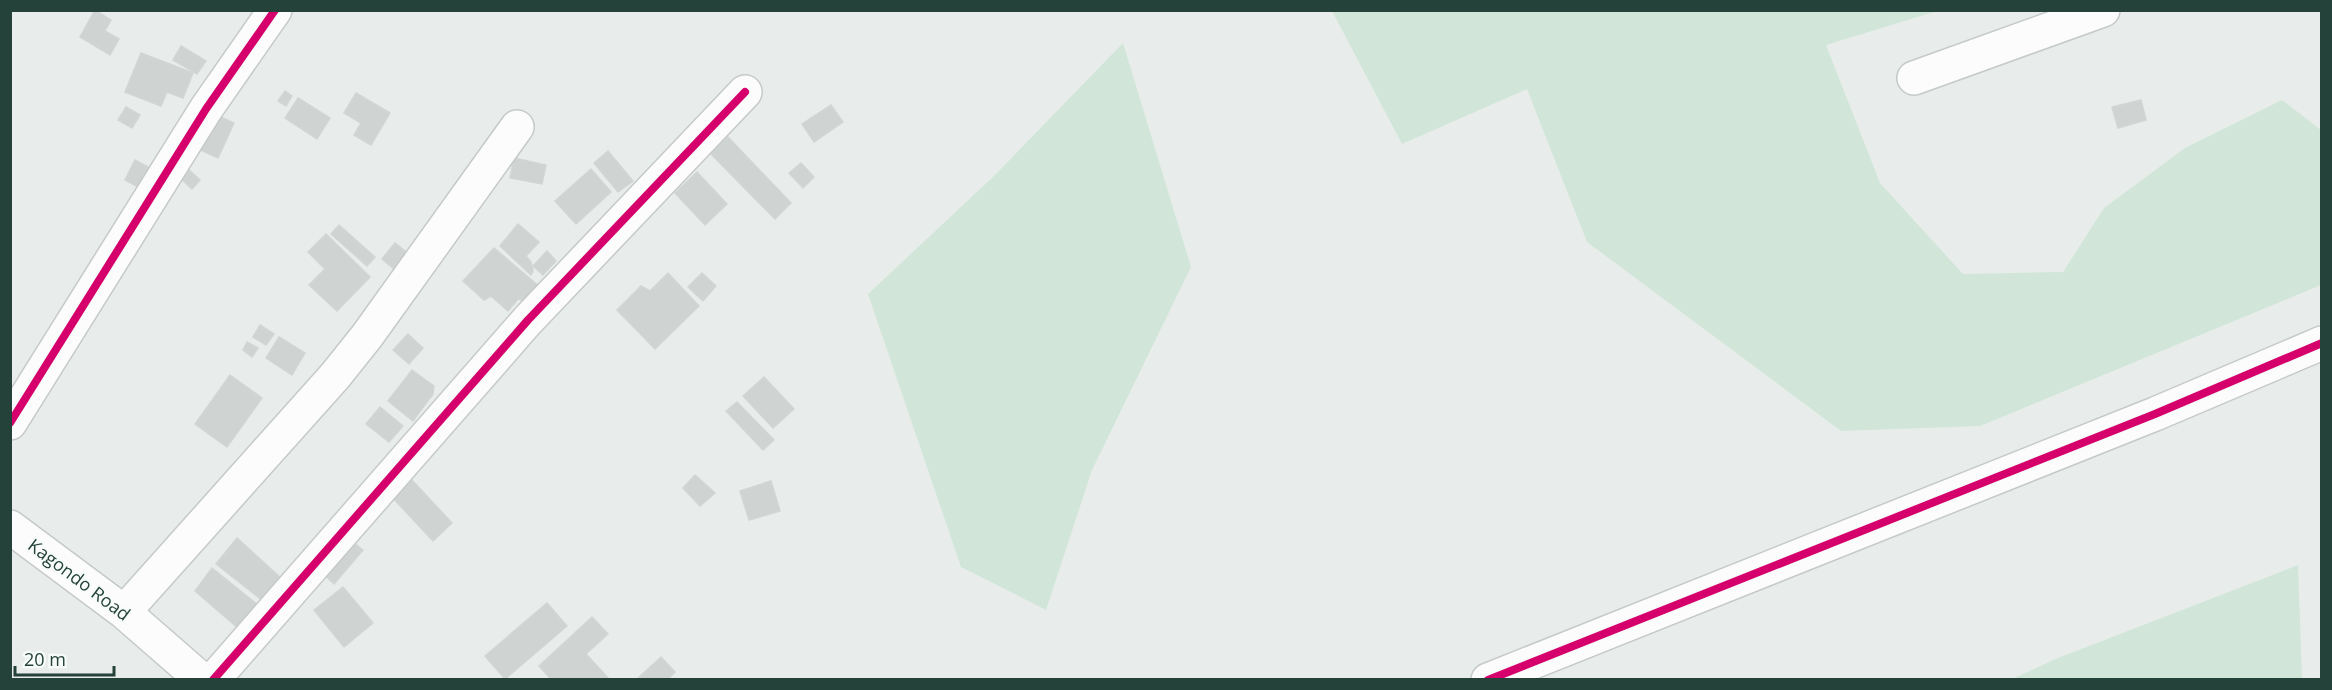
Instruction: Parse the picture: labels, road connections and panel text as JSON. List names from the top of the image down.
{
  "streets": {
    "street": ["Kagondo Road"]
  },
  "scale_bar": "20 m"
}
